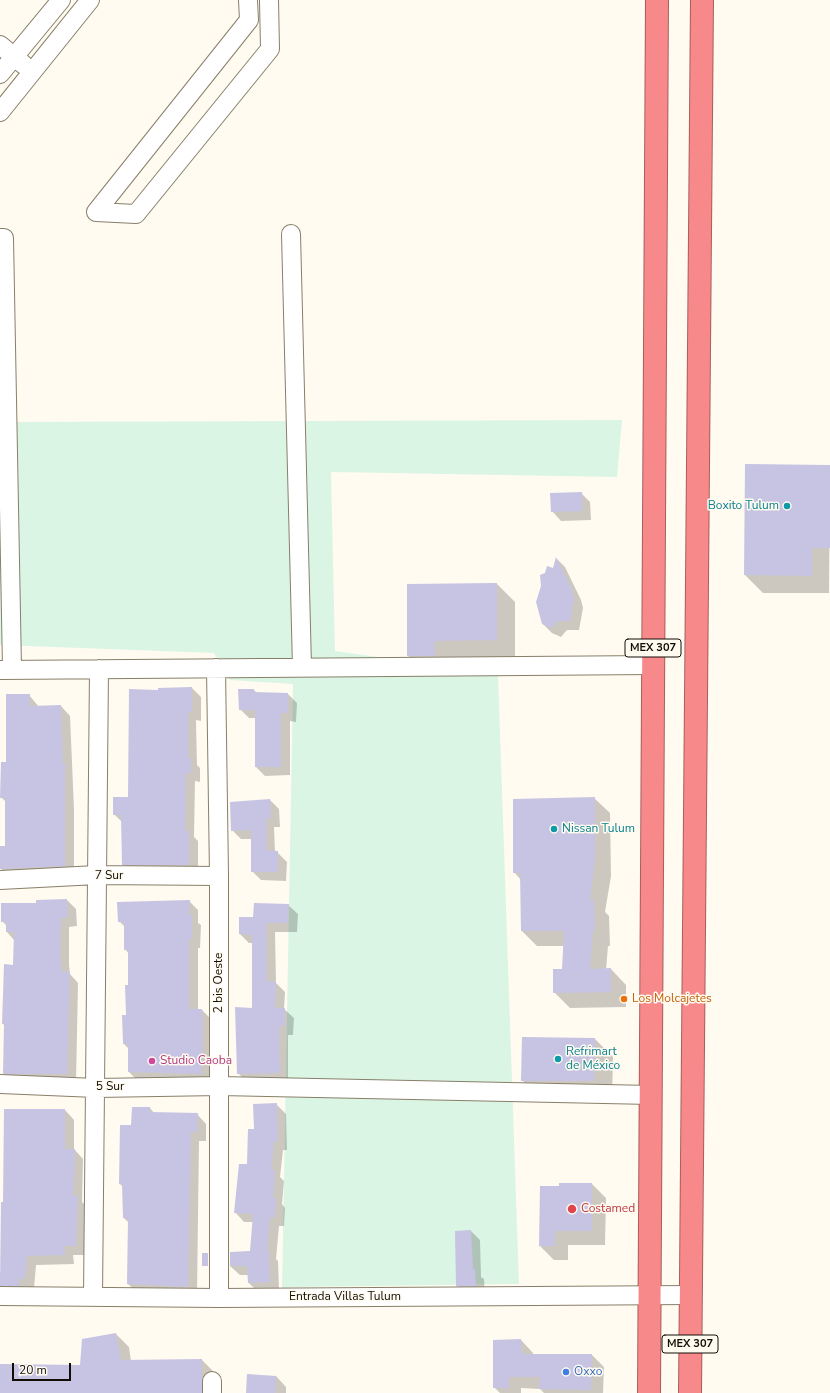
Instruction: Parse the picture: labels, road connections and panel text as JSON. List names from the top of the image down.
{
  "streets": {
    "highway": ["MEX 307"],
    "street": [
      "7 Sur",
      "2 bis Oeste",
      "5 Sur",
      "Entrada Villas Tulum"
    ]
  },
  "crossings": [
    ["MEX 307", "5 Sur"],
    ["MEX 307", "Entrada Villas Tulum"],
    ["7 Sur", "2 bis Oeste"],
    ["2 bis Oeste", "5 Sur"],
    ["2 bis Oeste", "Entrada Villas Tulum"]
  ],
  "places": [
    "Boxito Tulum",
    "Nissan Tulum",
    "Los Molcajetes",
    "Refrimart de México",
    "Studio Caoba",
    "Costamed",
    "Oxxo"
  ],
  "scale_bar": "20 m"
}
